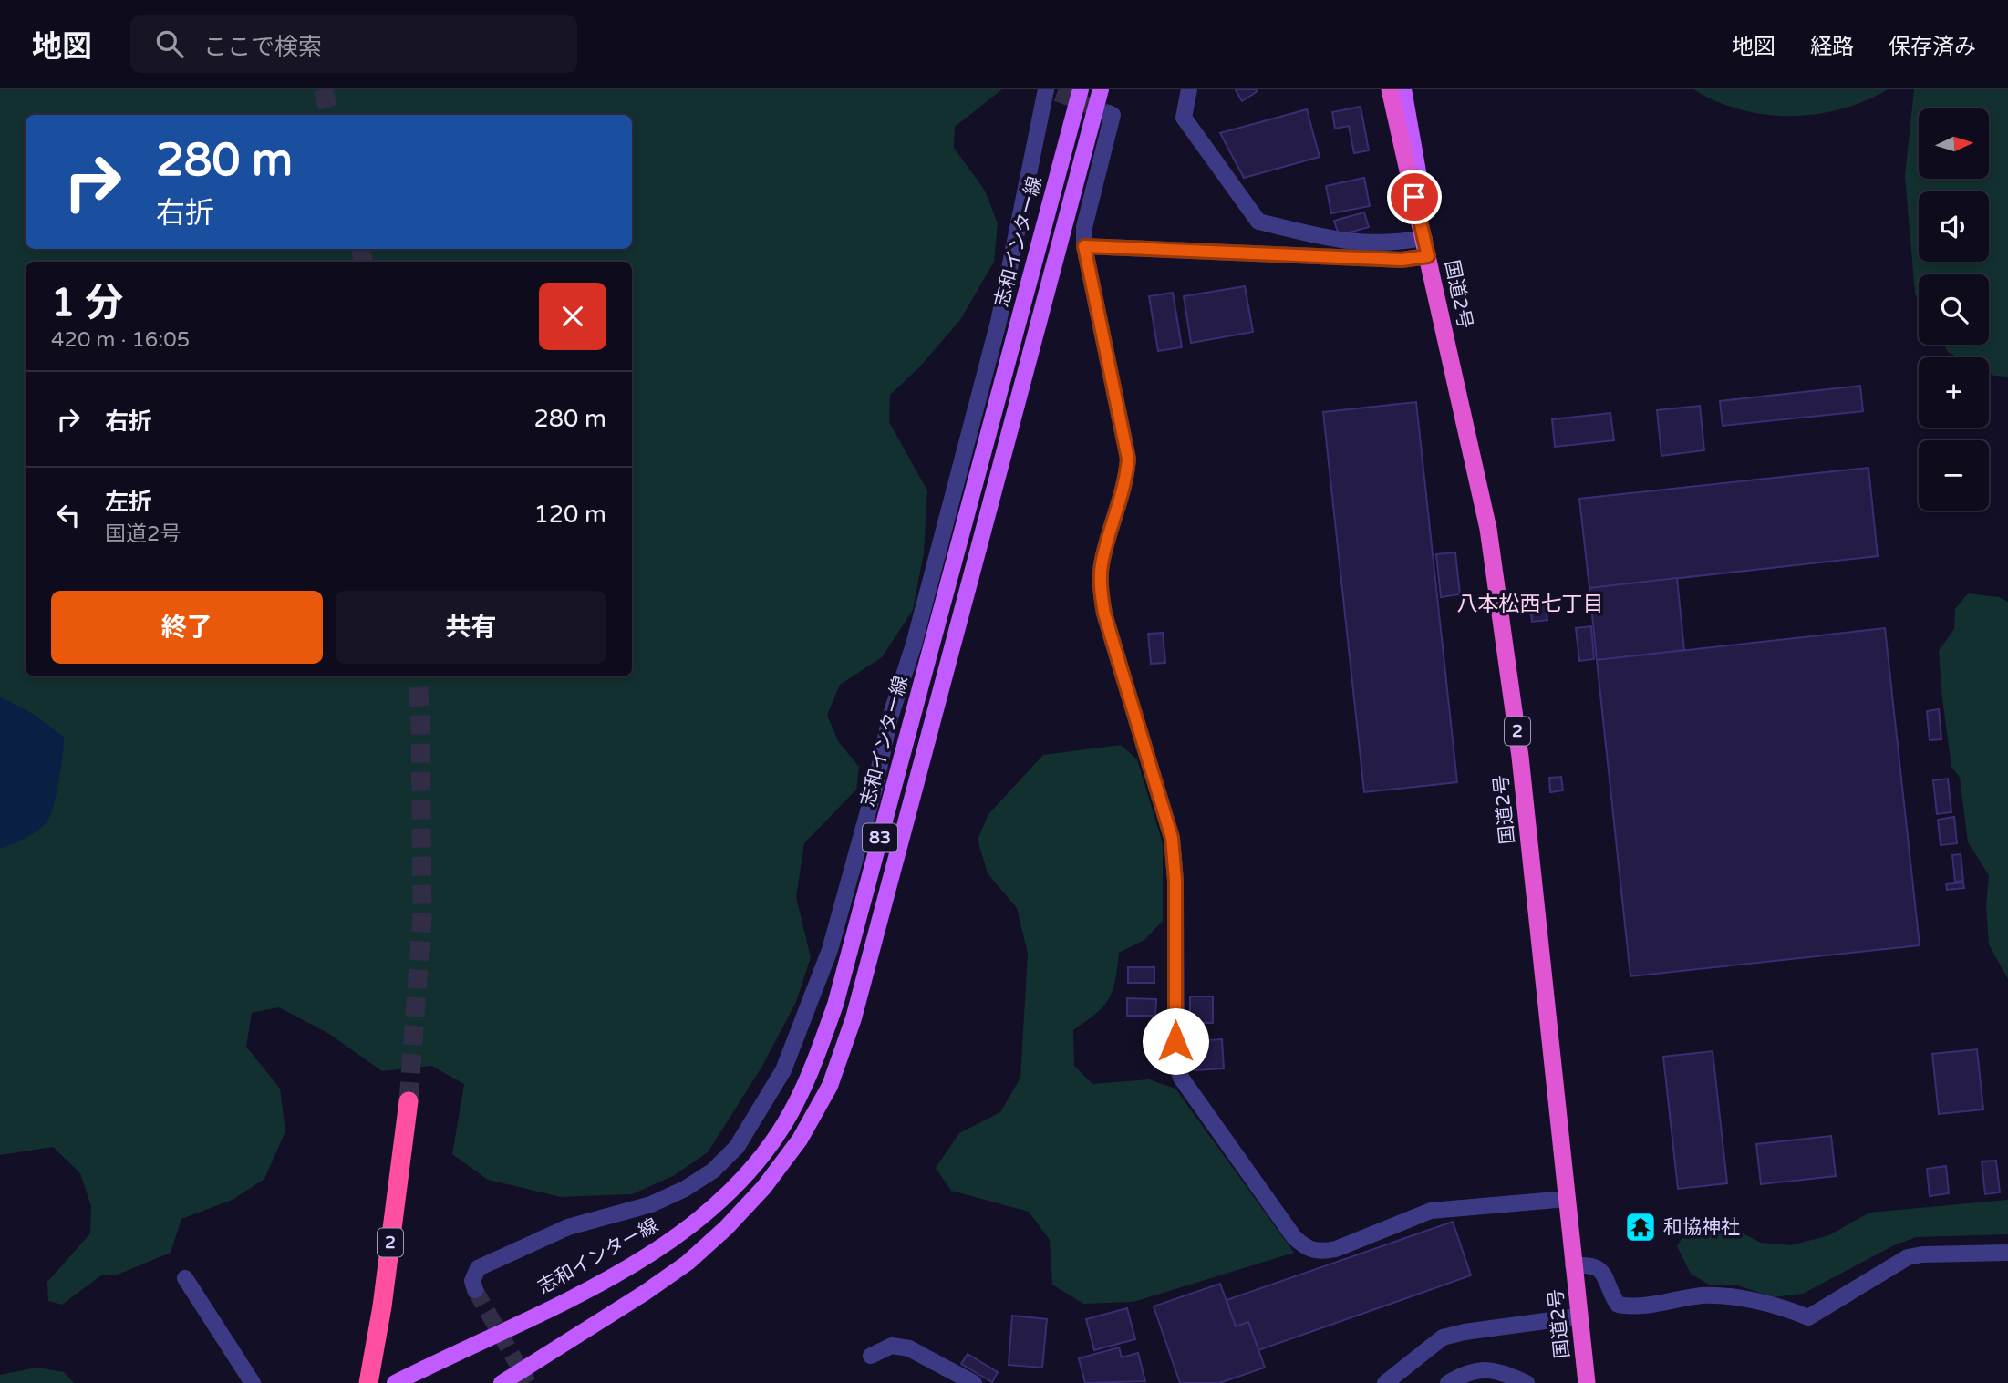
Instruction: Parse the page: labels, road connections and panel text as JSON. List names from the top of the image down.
{
  "streets": {
    "highway": ["国道2号", "2"],
    "main road": ["志和インター線", "83"]
  },
  "districts": ["八本松西七丁目"],
  "places": {
    "temple": ["和協神社"]
  },
  "north": "right",
  "page": {
    "header": "地図",
    "search": "ここで検索",
    "nav": ["地図", "経路", "保存済み"],
    "map_buttons": ["+", "−"],
    "turn": ["280 m", "右折"],
    "heading": ["1 分", "420 m · 16:05"],
    "list": [
      {
        "name": "右折",
        "value": "280 m"
      },
      {
        "name": "左折",
        "note": "国道2号",
        "value": "120 m"
      }
    ],
    "buttons": ["終了", "共有"]
  }
}
